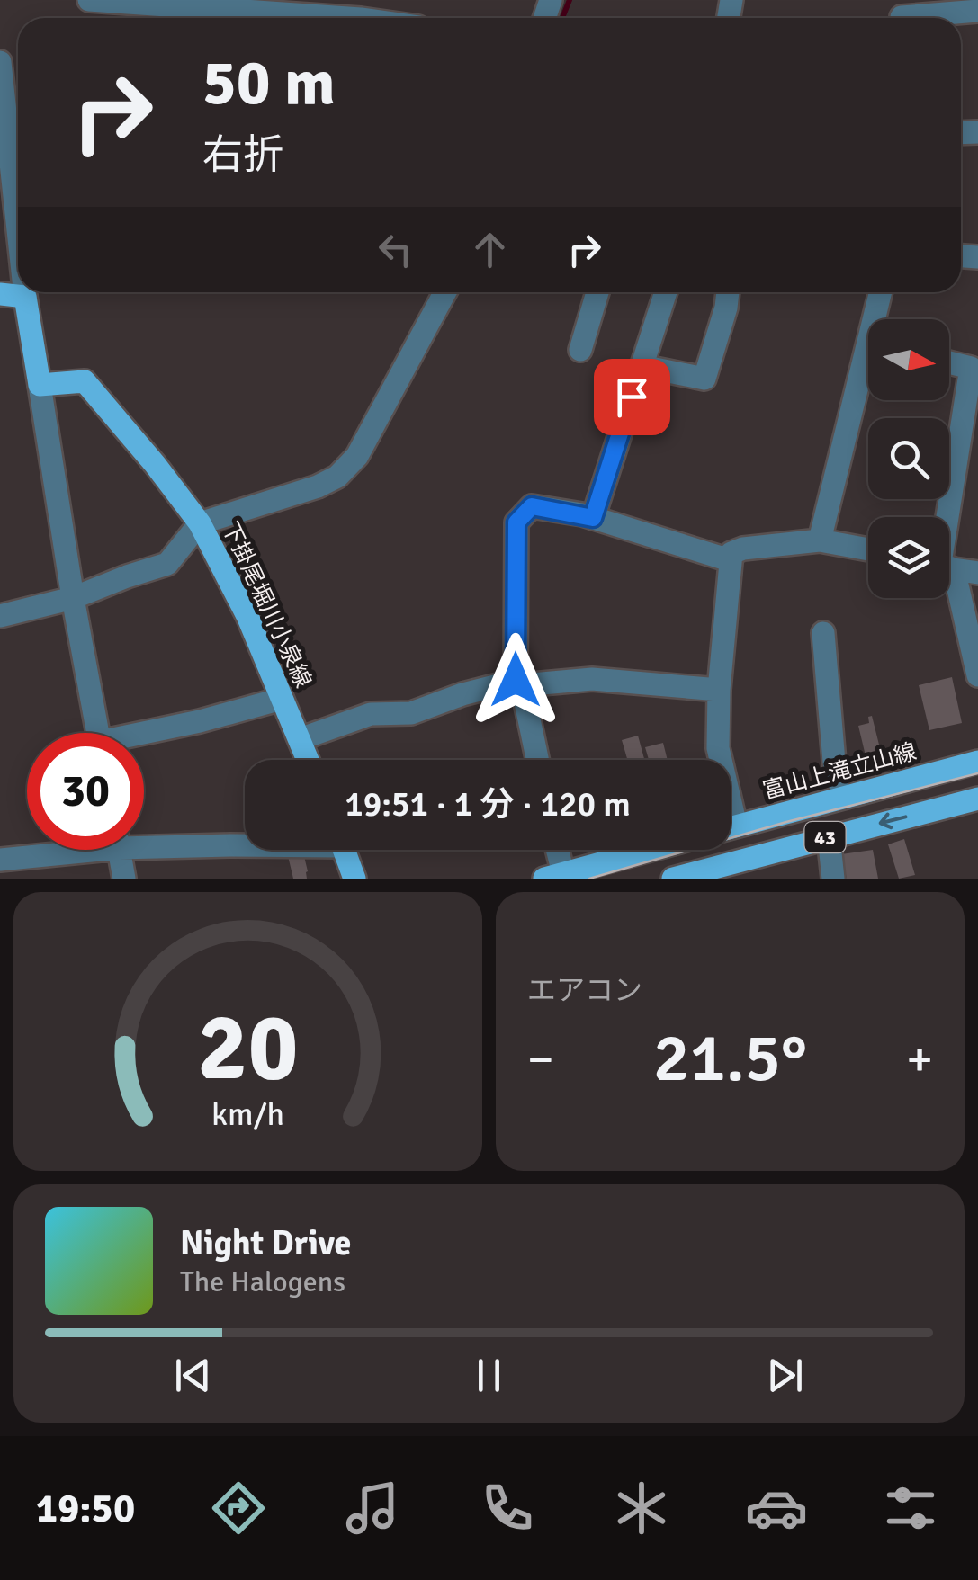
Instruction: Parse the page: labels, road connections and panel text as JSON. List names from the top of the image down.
{
  "streets": {
    "main road": ["下掛尾堀川小泉線", "富山上滝立山線", "43"]
  },
  "north": "right",
  "page": {
    "turn": ["50 m", "右折"],
    "limit": "30",
    "trip": "19:51 · 1 分 · 120 m",
    "tile": "エアコン",
    "heat": ["−", "21.5°", "+"],
    "song": ["Night Drive", "The Halogens"],
    "tabs": "19:50",
    "gauge": ["20", "km/h"]
  }
}
